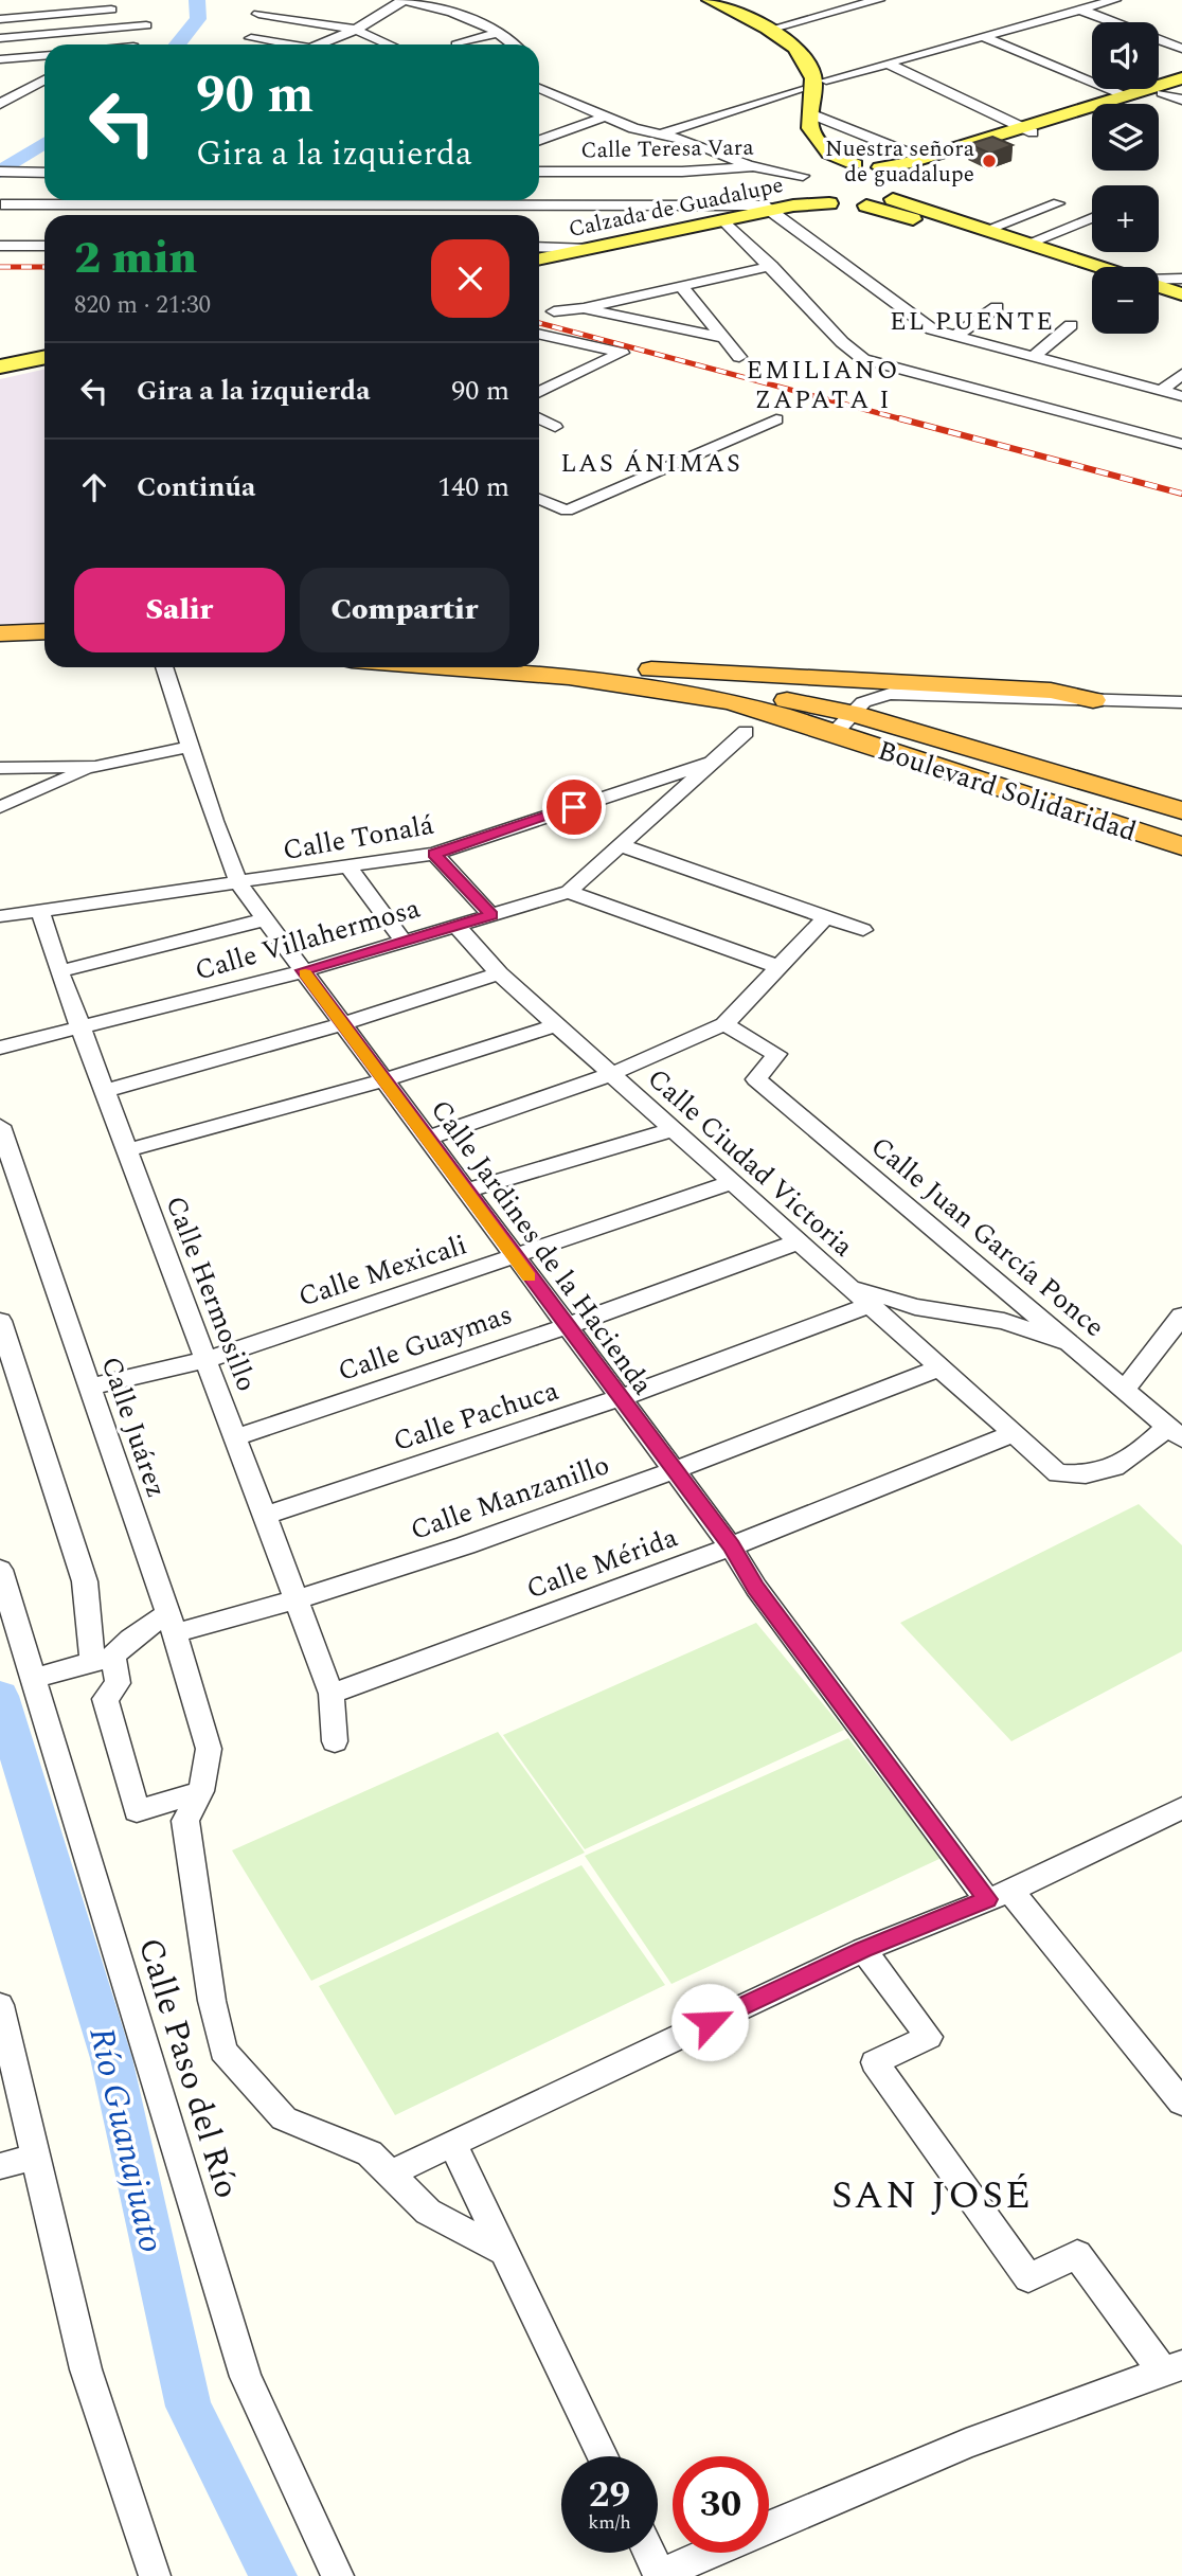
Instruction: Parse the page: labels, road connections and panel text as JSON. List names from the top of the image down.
{
  "streets": {
    "highway": ["Boulevard Solidaridad"],
    "main road": ["Calzada de Guadalupe"],
    "street": [
      "Calle Teresa Vara",
      "Calle Tonalá",
      "Calle Villahermosa",
      "Calle Ciudad Victoria",
      "Calle Juan García Ponce",
      "Calle Jardines de la Hacienda",
      "Calle Mexicali",
      "Calle Hermosillo",
      "Calle Guaymas",
      "Calle Pachuca",
      "Calle Juárez",
      "Calle Manzanillo",
      "Calle Mérida",
      "Calle Paso del Río"
    ]
  },
  "crossings": [
    ["Calle Teresa Vara", "Calzada de Guadalupe"],
    ["Calle Tonalá", "Calle Villahermosa"],
    ["Calle Tonalá", "Calle Jardines de la Hacienda"],
    ["Calle Tonalá", "Calle Hermosillo"],
    ["Calle Villahermosa", "Calle Ciudad Victoria"],
    ["Calle Villahermosa", "Calle Jardines de la Hacienda"],
    ["Calle Villahermosa", "Calle Hermosillo"],
    ["Calle Ciudad Victoria", "Calle Juan García Ponce"],
    ["Calle Ciudad Victoria", "Calle Mexicali"],
    ["Calle Ciudad Victoria", "Calle Guaymas"],
    ["Calle Ciudad Victoria", "Calle Pachuca"],
    ["Calle Ciudad Victoria", "Calle Manzanillo"],
    ["Calle Ciudad Victoria", "Calle Mérida"],
    ["Calle Jardines de la Hacienda", "Calle Mexicali"],
    ["Calle Jardines de la Hacienda", "Calle Guaymas"],
    ["Calle Jardines de la Hacienda", "Calle Pachuca"],
    ["Calle Jardines de la Hacienda", "Calle Manzanillo"],
    ["Calle Jardines de la Hacienda", "Calle Mérida"],
    ["Calle Mexicali", "Calle Hermosillo"],
    ["Calle Mexicali", "Calle Juárez"],
    ["Calle Hermosillo", "Calle Guaymas"],
    ["Calle Hermosillo", "Calle Pachuca"],
    ["Calle Hermosillo", "Calle Manzanillo"],
    ["Calle Hermosillo", "Calle Mérida"],
    ["Calle Juárez", "Calle Manzanillo"]
  ],
  "districts": [
    "EL PUENTE",
    "EMILIANO ZAPATA I",
    "LAS ÁNIMAS",
    "SAN JOSÉ"
  ],
  "water": ["Río Guanajuato"],
  "places": ["Nuestra señora de guadalupe"],
  "page": {
    "map_buttons": ["+", "−"],
    "turn": ["90 m", "Gira a la izquierda"],
    "heading": ["2 min", "820 m · 21:30"],
    "list": [
      {
        "name": "Gira a la izquierda",
        "value": "90 m"
      },
      {
        "name": "Continúa",
        "value": "140 m"
      }
    ],
    "buttons": ["Salir", "Compartir"],
    "speed": "29 km/h",
    "limit": "30"
  }
}
